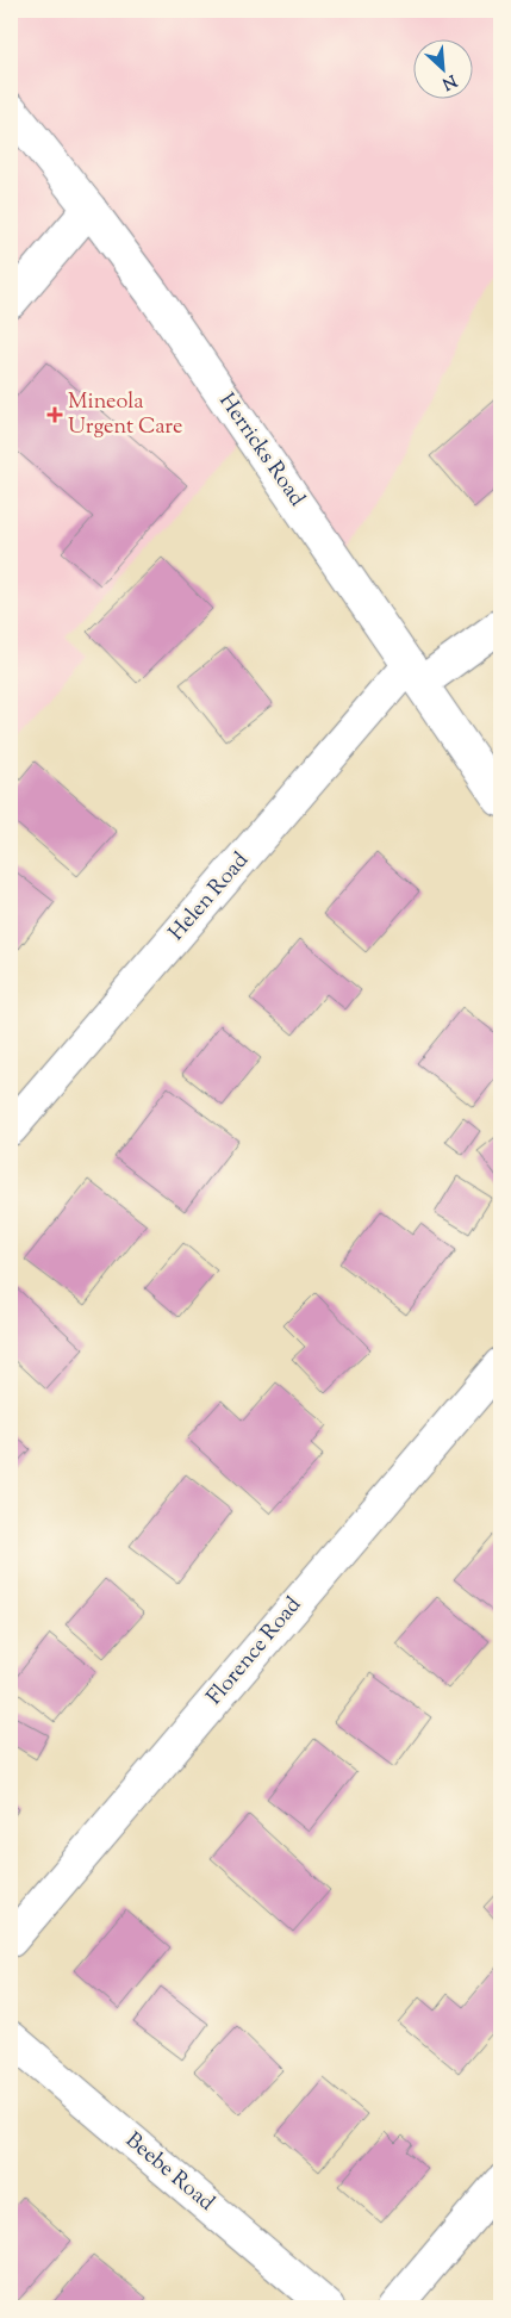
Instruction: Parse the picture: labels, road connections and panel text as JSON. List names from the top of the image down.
{
  "streets": {
    "street": [
      "Herricks Road",
      "Helen Road",
      "Florence Road",
      "Beebe Road"
    ]
  },
  "crossings": [
    ["Herricks Road", "Helen Road"]
  ],
  "places": {
    "health": ["Mineola Urgent Care"]
  },
  "north": "bottom right"
}
